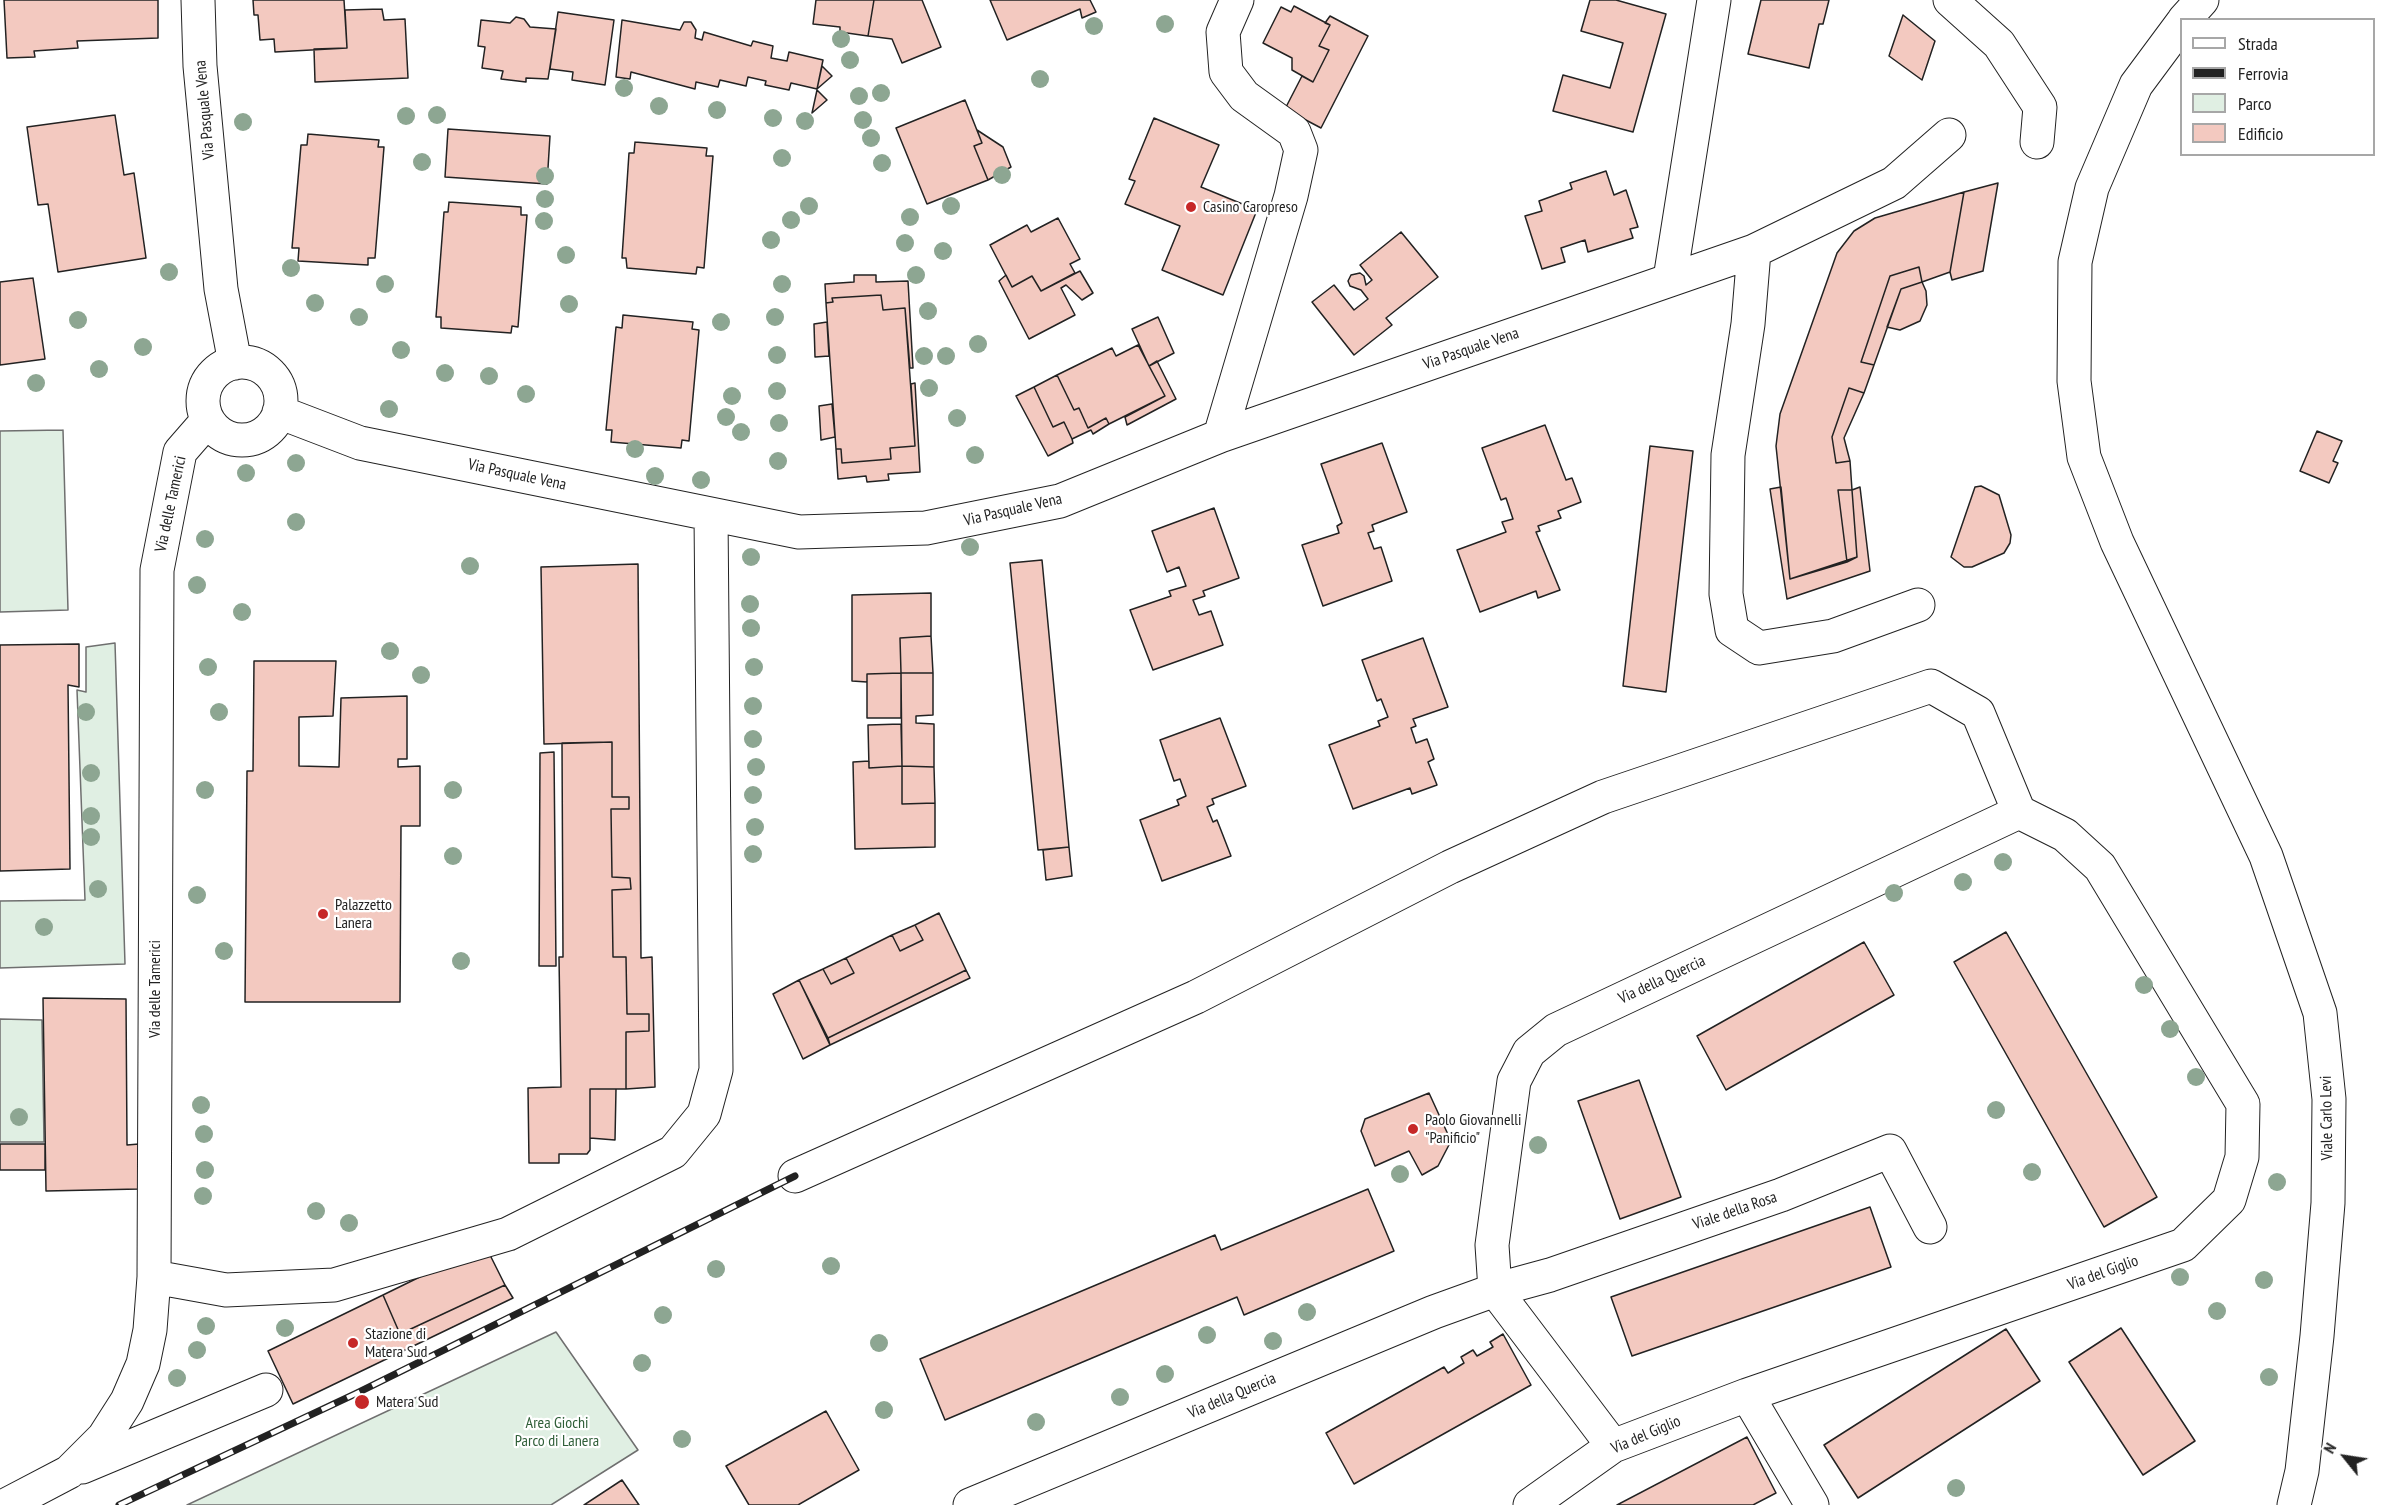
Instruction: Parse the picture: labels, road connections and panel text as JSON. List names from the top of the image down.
{
  "streets": {
    "street": [
      "Via Pasquale Vena",
      "Via delle Tamerici",
      "Via della Quercia",
      "Viale Carlo Levi",
      "Viale della Rosa",
      "Via del Giglio"
    ]
  },
  "crossings": [
    ["Via Pasquale Vena", "Via delle Tamerici"],
    ["Via della Quercia", "Viale della Rosa"],
    ["Via della Quercia", "Via del Giglio"]
  ],
  "parks": ["Area Giochi Parco di Lanera"],
  "places": [
    "Casino Caropreso",
    "Palazzetto Lanera",
    "Paolo Giovannelli \"Panificio\"",
    "Stazione di Matera Sud",
    "Matera Sud"
  ],
  "legend": [
    "Strada",
    "Ferrovia",
    "Parco",
    "Edificio"
  ],
  "north": "top left"
}
